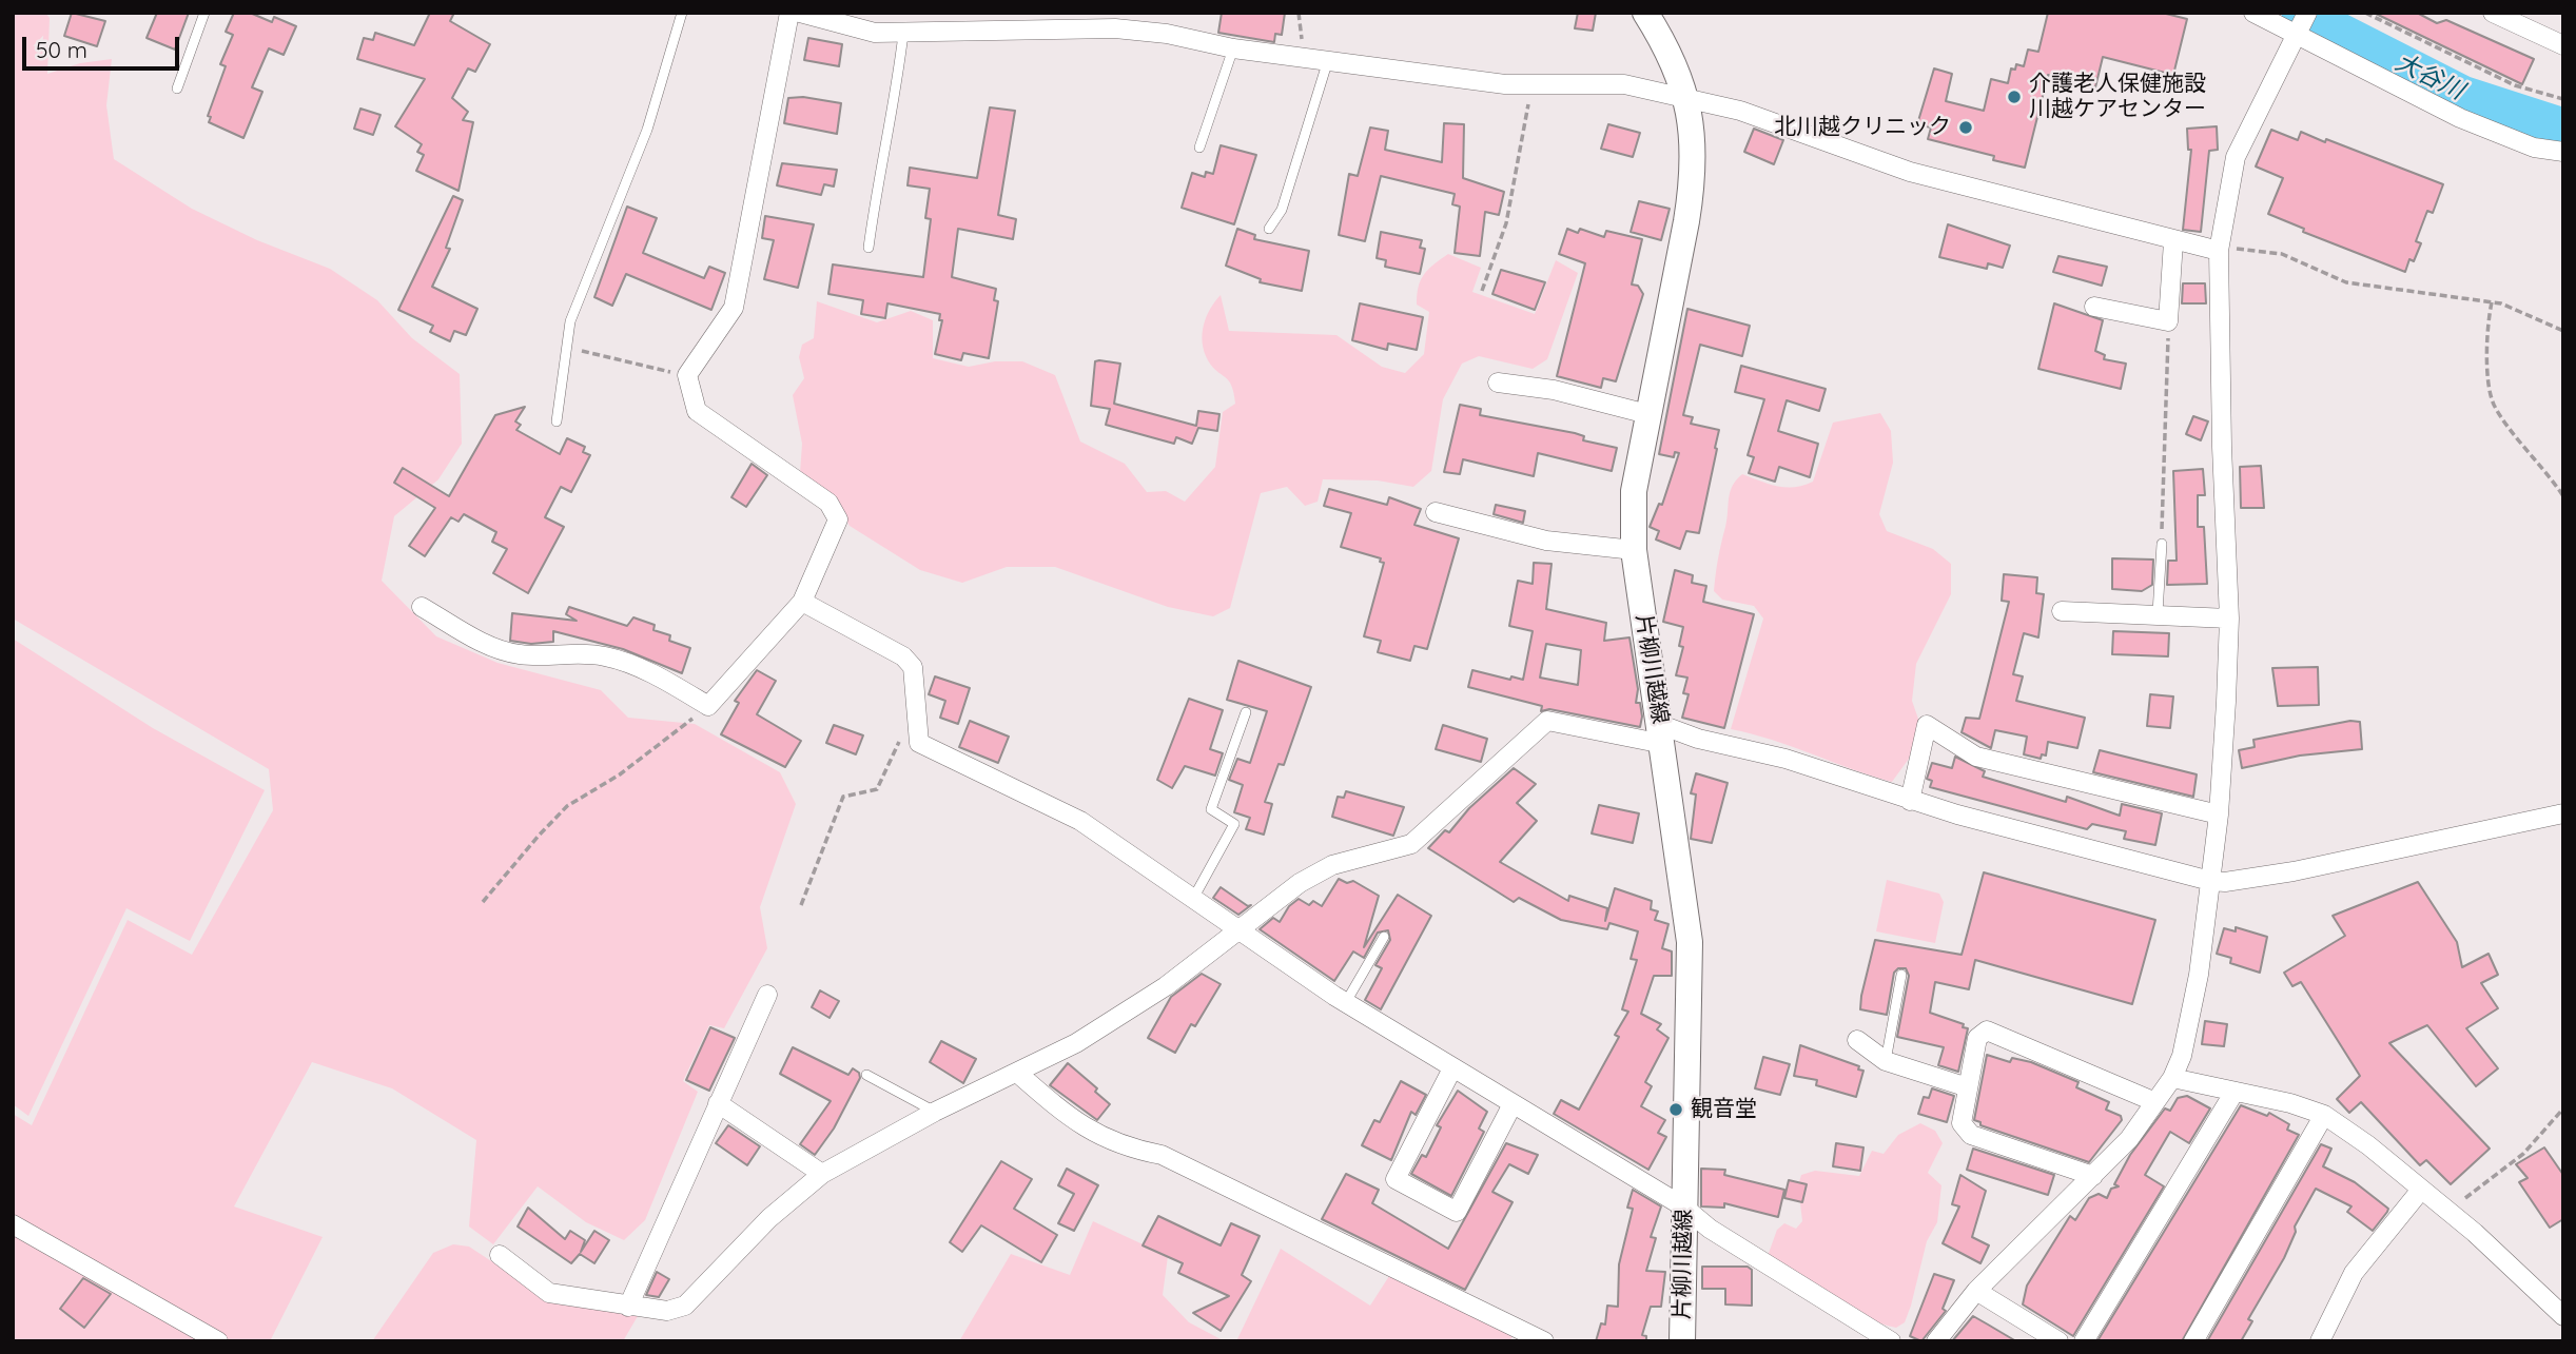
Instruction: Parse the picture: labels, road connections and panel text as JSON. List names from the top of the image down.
{
  "streets": {
    "main road": ["片柳川越線"]
  },
  "water": ["大谷川"],
  "places": ["介護老人保健施設 川越ケアセンター", "北川越クリニック", "観音堂"],
  "scale_bar": "50 m"
}
